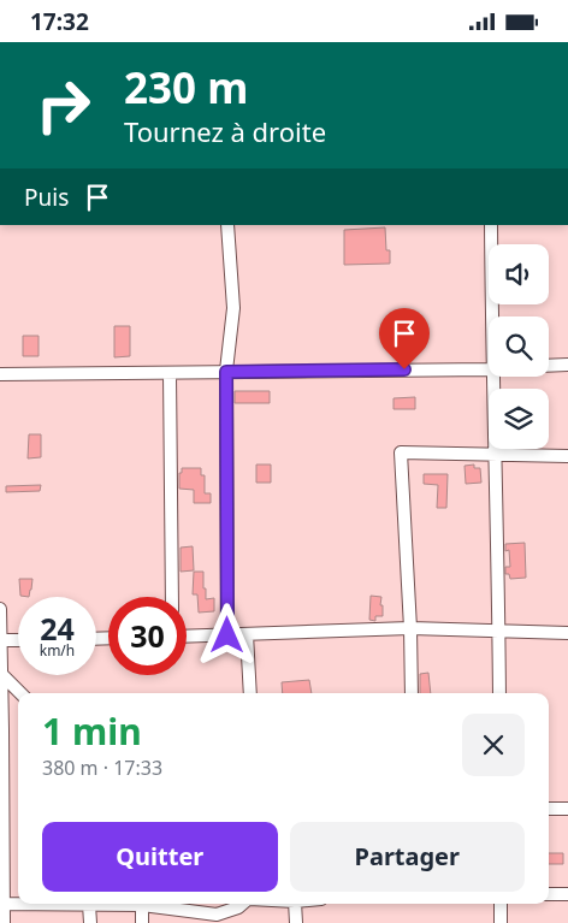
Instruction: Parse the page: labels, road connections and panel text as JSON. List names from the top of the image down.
{
  "page": {
    "status": "17:32",
    "turn": ["230 m", "Tournez à droite"],
    "then": "Puis",
    "speed": "24 km/h",
    "limit": "30",
    "heading": ["1 min", "380 m · 17:33"],
    "buttons": ["Quitter", "Partager"]
  }
}
